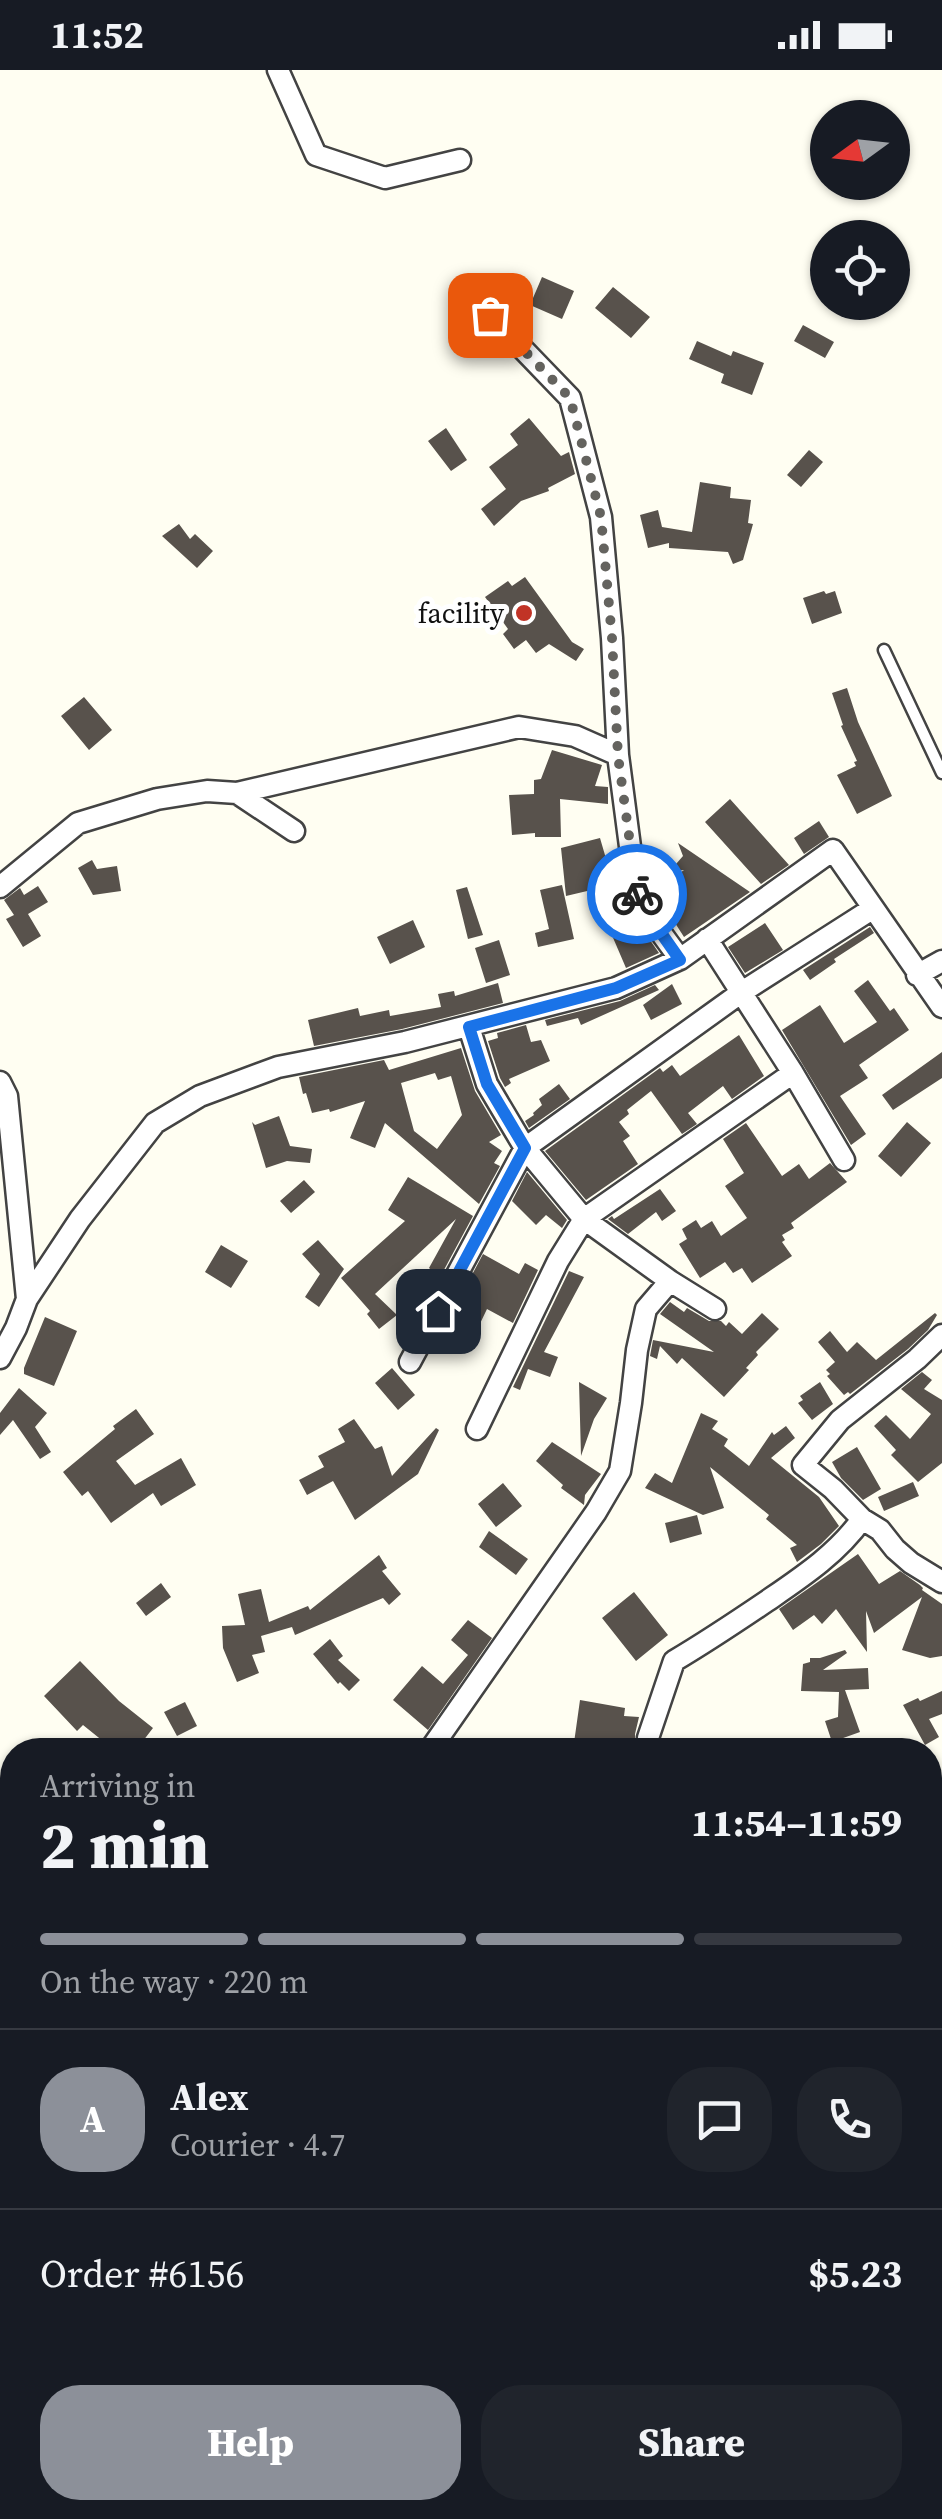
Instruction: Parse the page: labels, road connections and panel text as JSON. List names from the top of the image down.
{
  "places": ["facility"],
  "north": "left",
  "page": {
    "status": "11:52",
    "heading": ["2 min", "Arriving in", "11:54–11:59"],
    "panel": [
      "Alex",
      "Courier · 4.7",
      "Order #6156",
      "$5.23"
    ],
    "bar": "On the way · 220 m",
    "round": "A",
    "buttons": ["Help", "Share"]
  }
}
